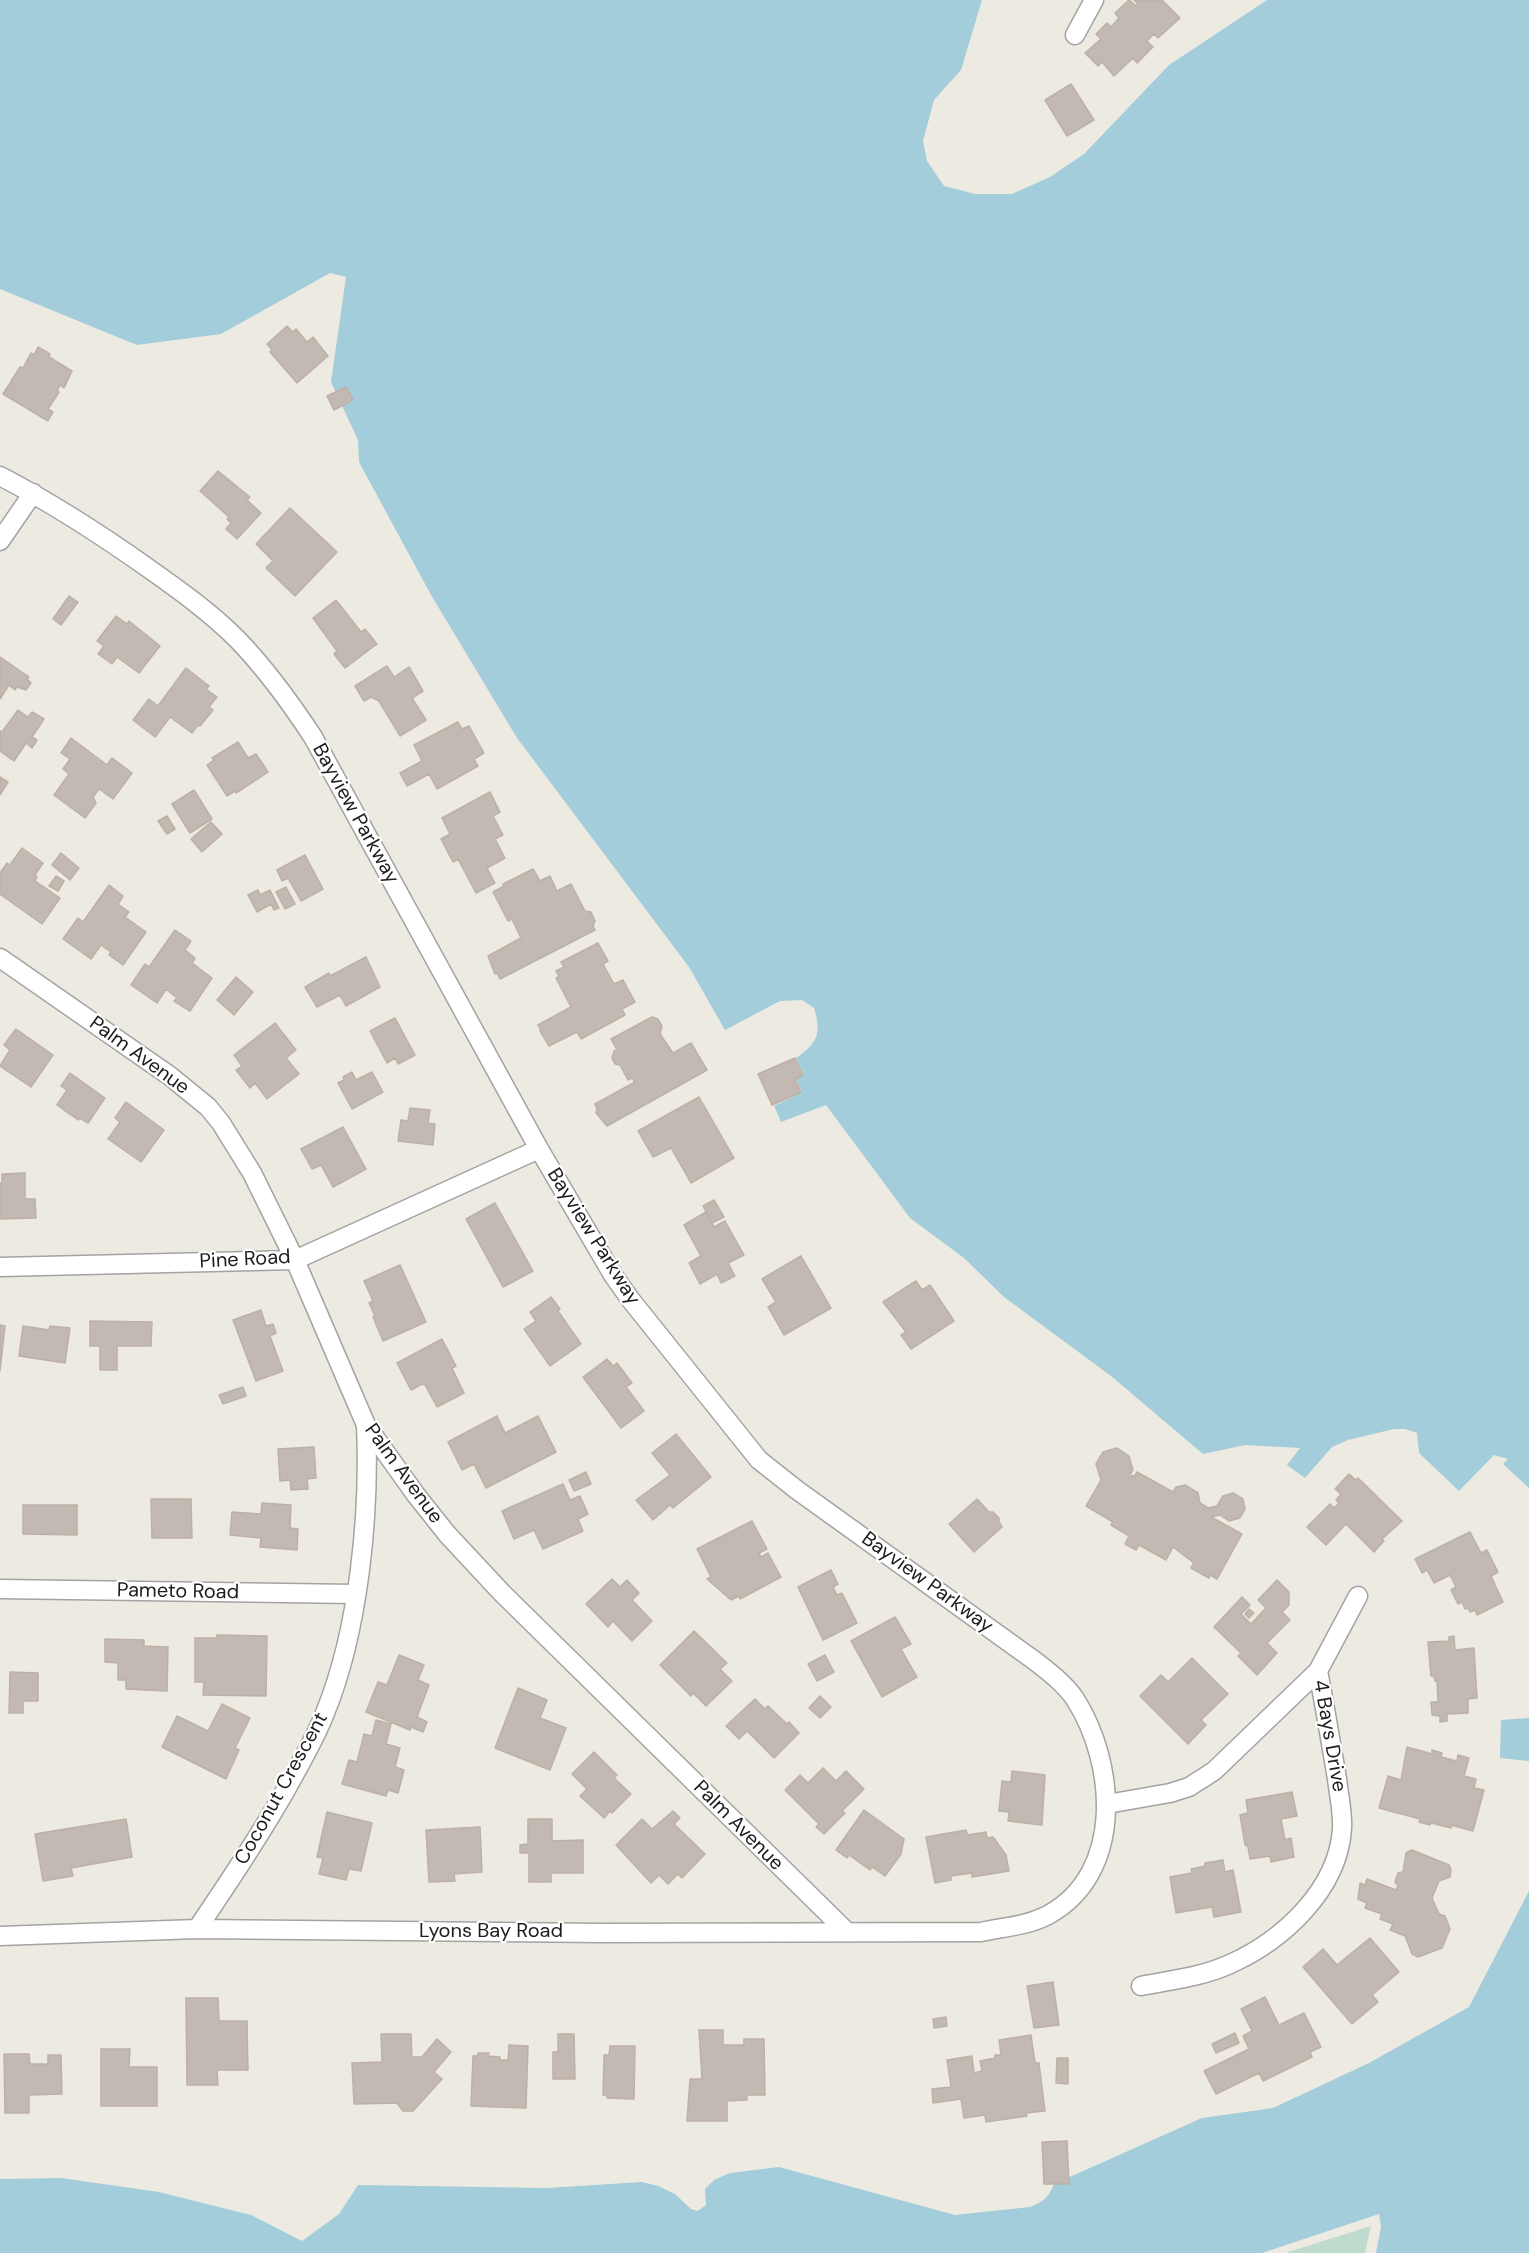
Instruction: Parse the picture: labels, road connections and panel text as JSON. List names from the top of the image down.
{
  "streets": {
    "street": [
      "Bayview Parkway",
      "Palm Avenue",
      "Pine Road",
      "Pameto Road",
      "4 Bays Drive",
      "Coconut Crescent",
      "Lyons Bay Road"
    ]
  },
  "crossings": [
    ["Bayview Parkway", "Pine Road"],
    ["Bayview Parkway", "4 Bays Drive"],
    ["Bayview Parkway", "Lyons Bay Road"],
    ["Palm Avenue", "Pine Road"],
    ["Palm Avenue", "Coconut Crescent"],
    ["Palm Avenue", "Lyons Bay Road"],
    ["Pameto Road", "Coconut Crescent"],
    ["Coconut Crescent", "Lyons Bay Road"]
  ]
}
